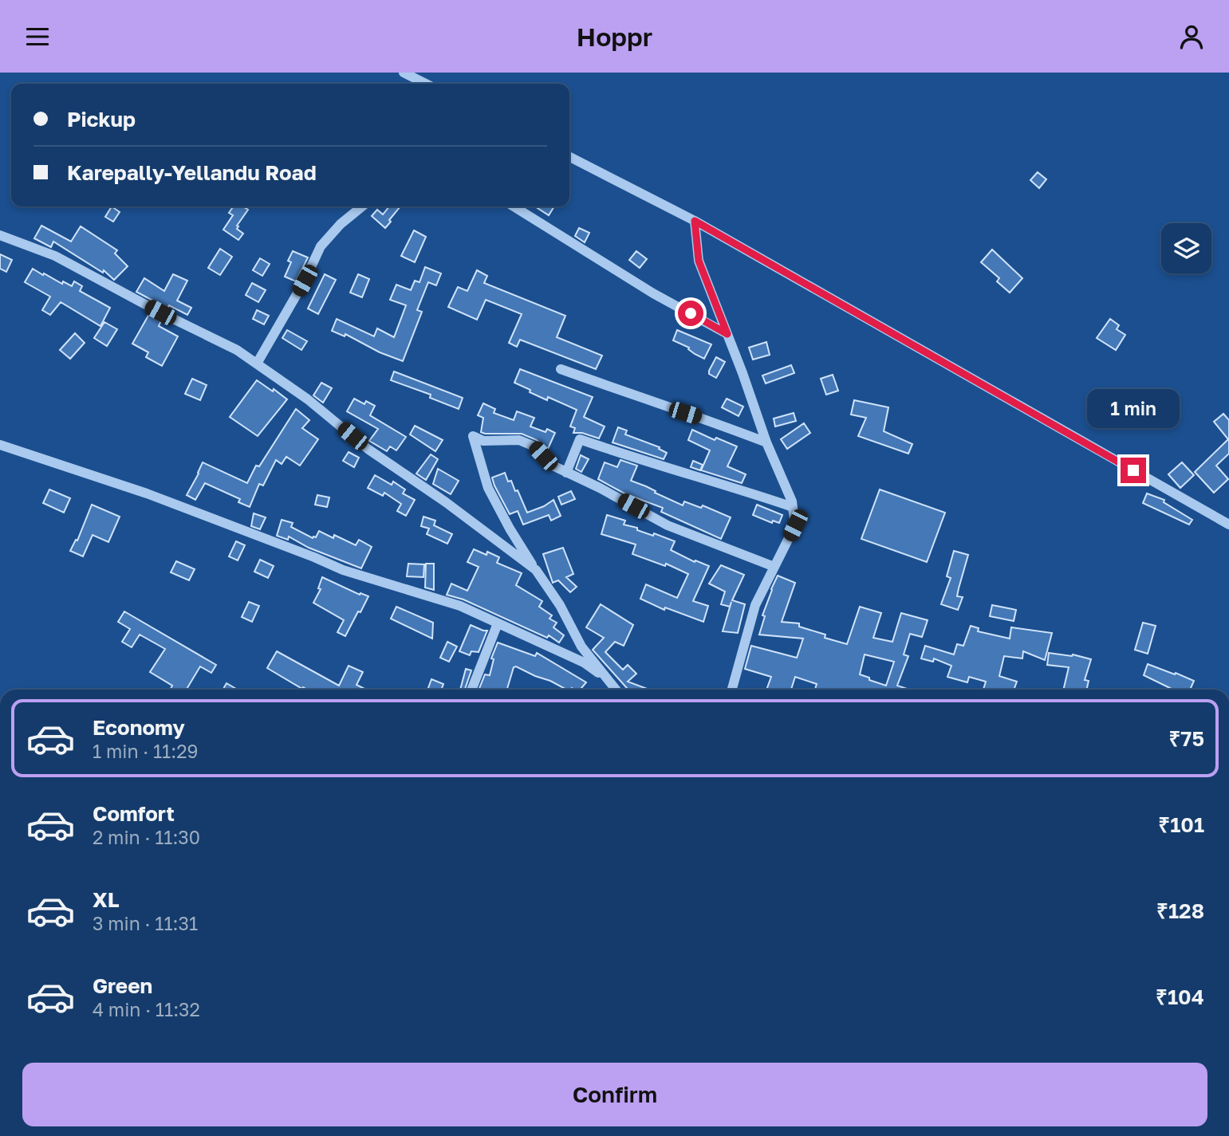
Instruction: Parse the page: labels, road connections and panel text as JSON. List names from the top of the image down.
{
  "page": {
    "header": "Hoppr",
    "banner": ["Pickup", "Karepally-Yellandu Road"],
    "bubble": "1 min",
    "list": [
      {
        "name": "Economy",
        "note": "1 min · 11:29",
        "value": "₹75"
      },
      {
        "name": "Comfort",
        "note": "2 min · 11:30",
        "value": "₹101"
      },
      {
        "name": "XL",
        "note": "3 min · 11:31",
        "value": "₹128"
      },
      {
        "name": "Green",
        "note": "4 min · 11:32",
        "value": "₹104"
      }
    ],
    "buttons": "Confirm"
  }
}
